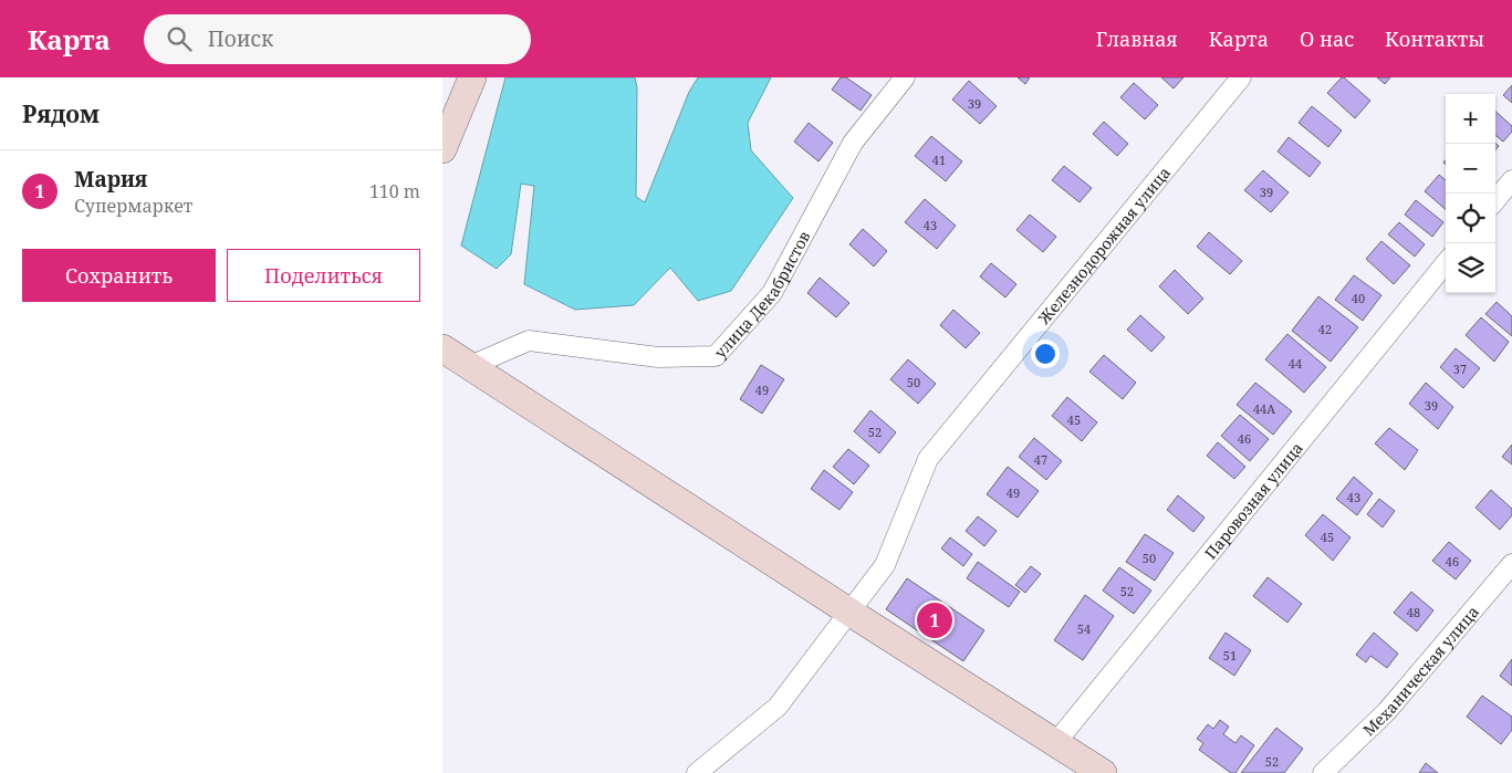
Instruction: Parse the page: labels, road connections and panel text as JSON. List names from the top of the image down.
{
  "streets": {
    "street": [
      "Железнодорожная улица",
      "улица Декабристов",
      "Паровозная улица",
      "Механическая улица"
    ]
  },
  "house_numbers": [
    "39",
    "41",
    "39",
    "43",
    "40",
    "42",
    "44",
    "37",
    "50",
    "49",
    "39",
    "44А",
    "45",
    "52",
    "46",
    "47",
    "49",
    "43",
    "45",
    "50",
    "46",
    "52",
    "48",
    "54",
    "51",
    "52"
  ],
  "page": {
    "header": "Карта",
    "search": "Поиск",
    "nav": [
      "Главная",
      "Карта",
      "О нас",
      "Контакты"
    ],
    "heading": "Рядом",
    "map_buttons": ["+", "−"],
    "list": [
      {
        "mark": "1",
        "name": "Мария",
        "note": "Супермаркет",
        "value": "110 m"
      }
    ],
    "buttons": ["Сохранить", "Поделиться"],
    "pins": "1"
  }
}
